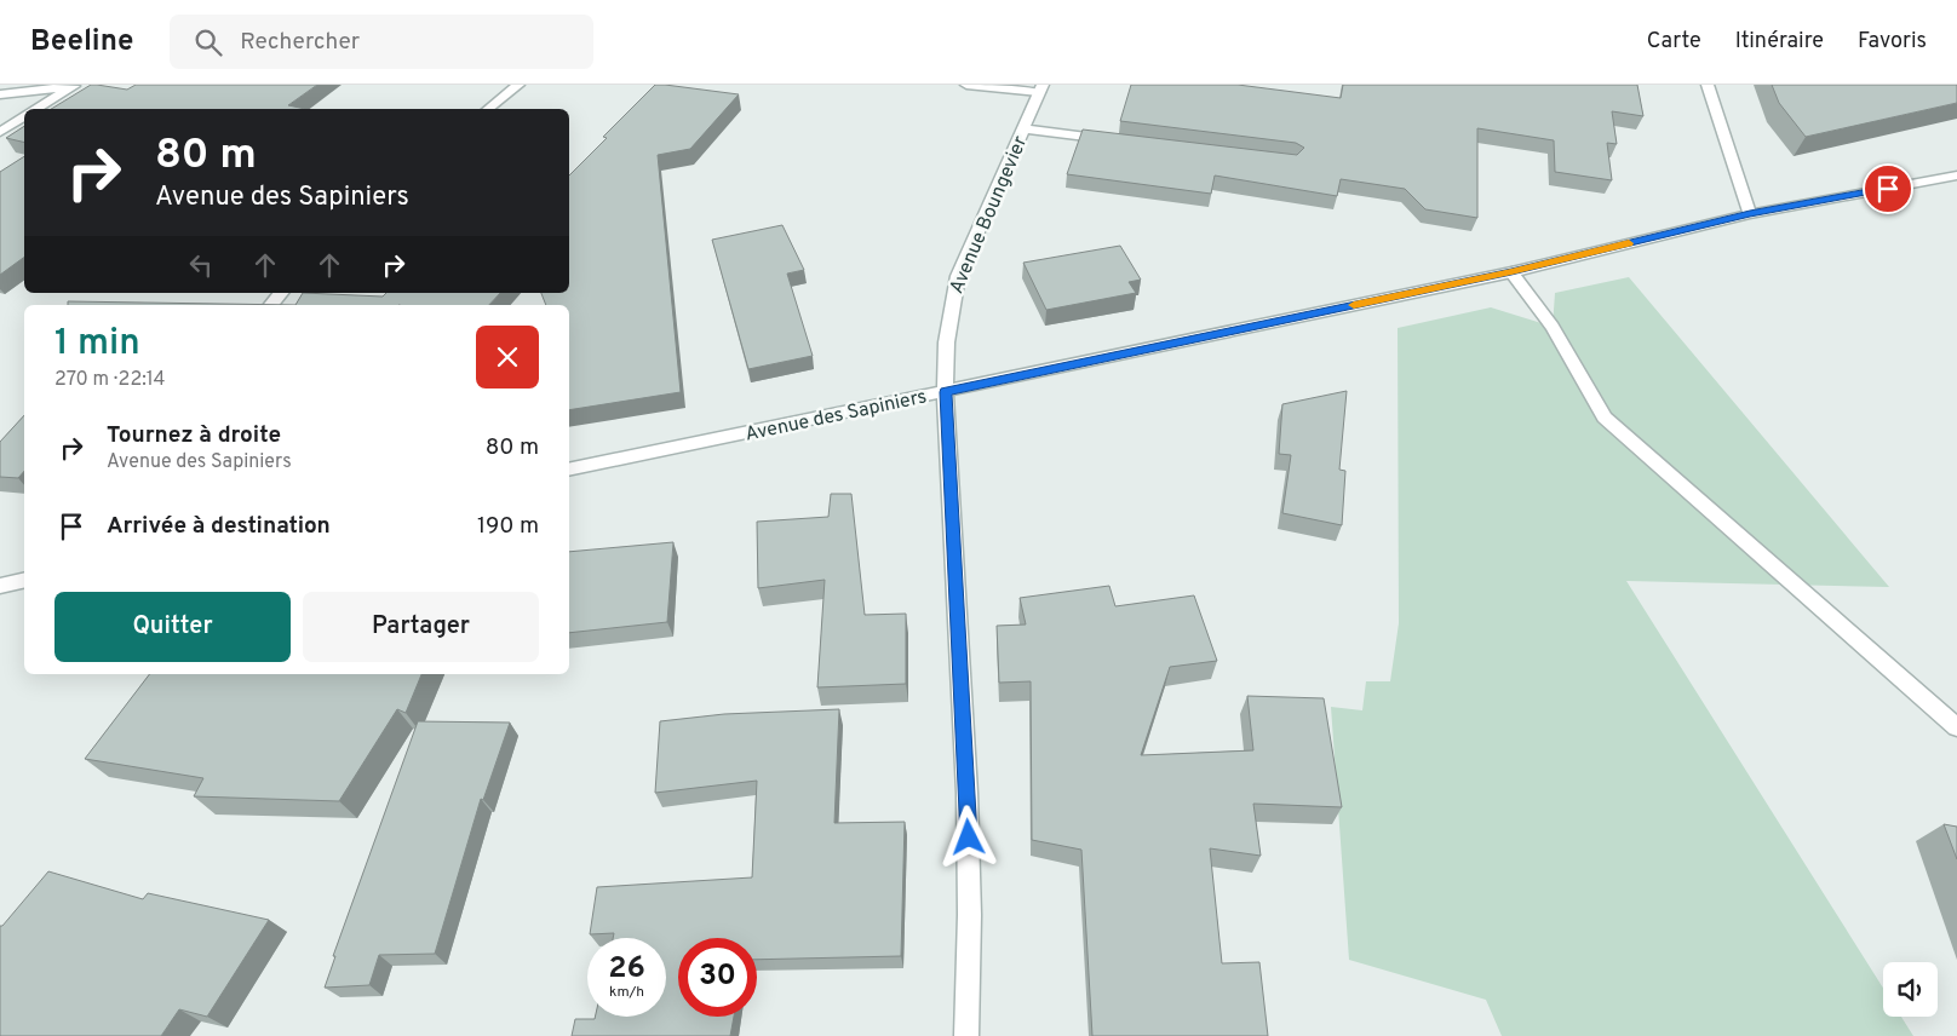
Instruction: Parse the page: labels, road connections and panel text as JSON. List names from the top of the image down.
{
  "streets": {
    "street": ["Avenue Boungevier", "Avenue des Sapiniers"]
  },
  "crossings": [
    ["Avenue Boungevier", "Avenue des Sapiniers"]
  ],
  "page": {
    "header": "Beeline",
    "search": "Rechercher",
    "nav": ["Carte", "Itinéraire", "Favoris"],
    "turn": ["80 m", "Avenue des Sapiniers"],
    "heading": ["1 min", "270 m · 22:14"],
    "list": [
      {
        "name": "Tournez à droite",
        "note": "Avenue des Sapiniers",
        "value": "80 m"
      },
      {
        "name": "Arrivée à destination",
        "value": "190 m"
      }
    ],
    "buttons": ["Quitter", "Partager"],
    "speed": "26 km/h",
    "limit": "30"
  }
}
